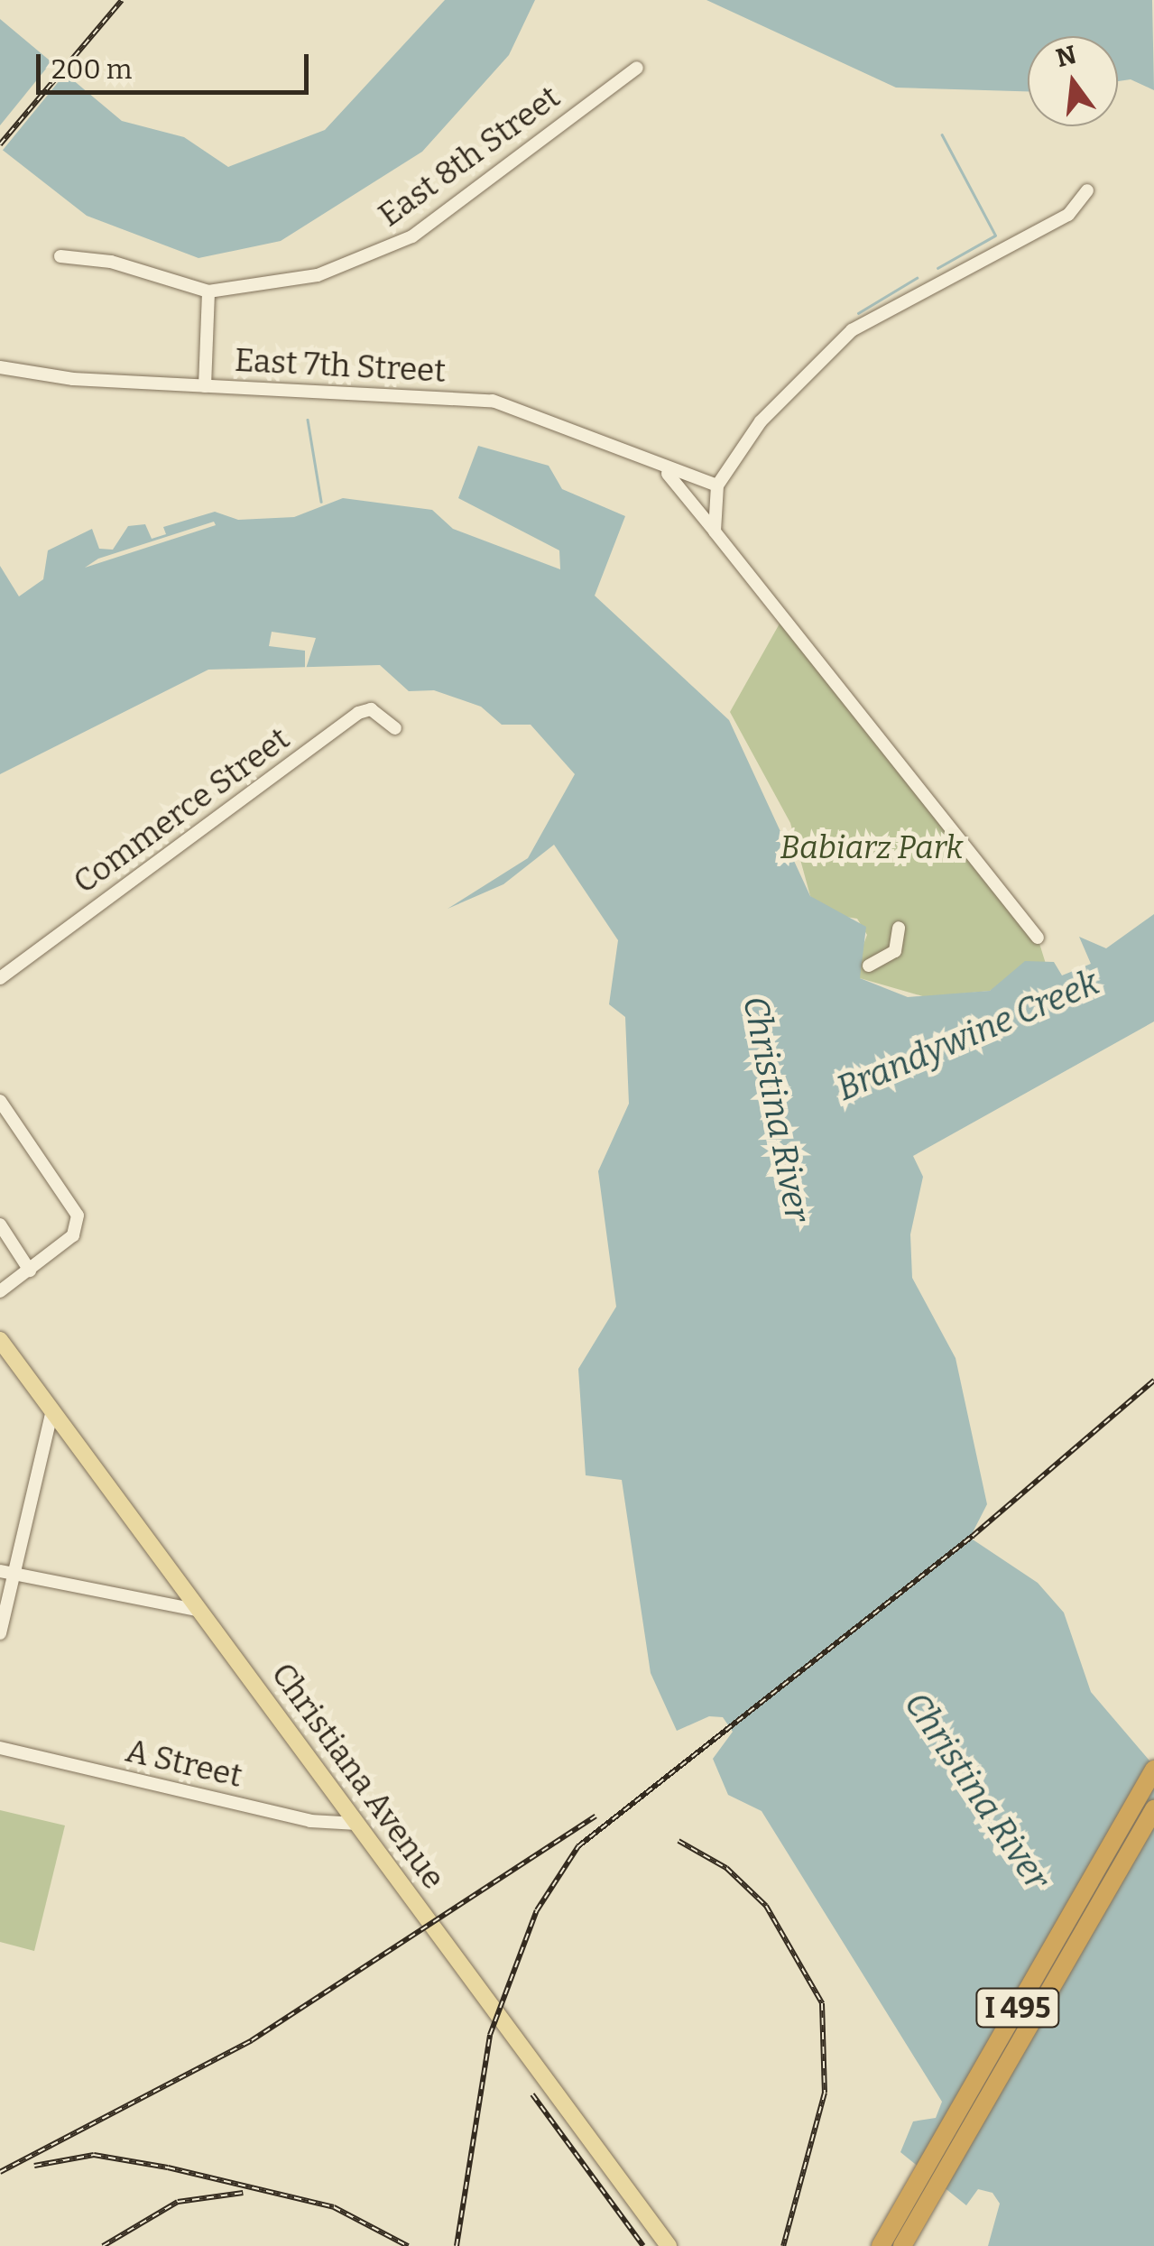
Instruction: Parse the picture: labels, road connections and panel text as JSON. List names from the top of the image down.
{
  "streets": {
    "highway": ["I 495"],
    "main road": ["Christiana Avenue"],
    "street": [
      "East 8th Street",
      "East 7th Street",
      "Commerce Street",
      "A Street"
    ]
  },
  "crossings": [
    ["A Street", "Christiana Avenue"]
  ],
  "water": ["Brandywine Creek", "Christina River"],
  "parks": ["Babiarz Park"],
  "scale_bar": "200 m",
  "north": "top"
}
